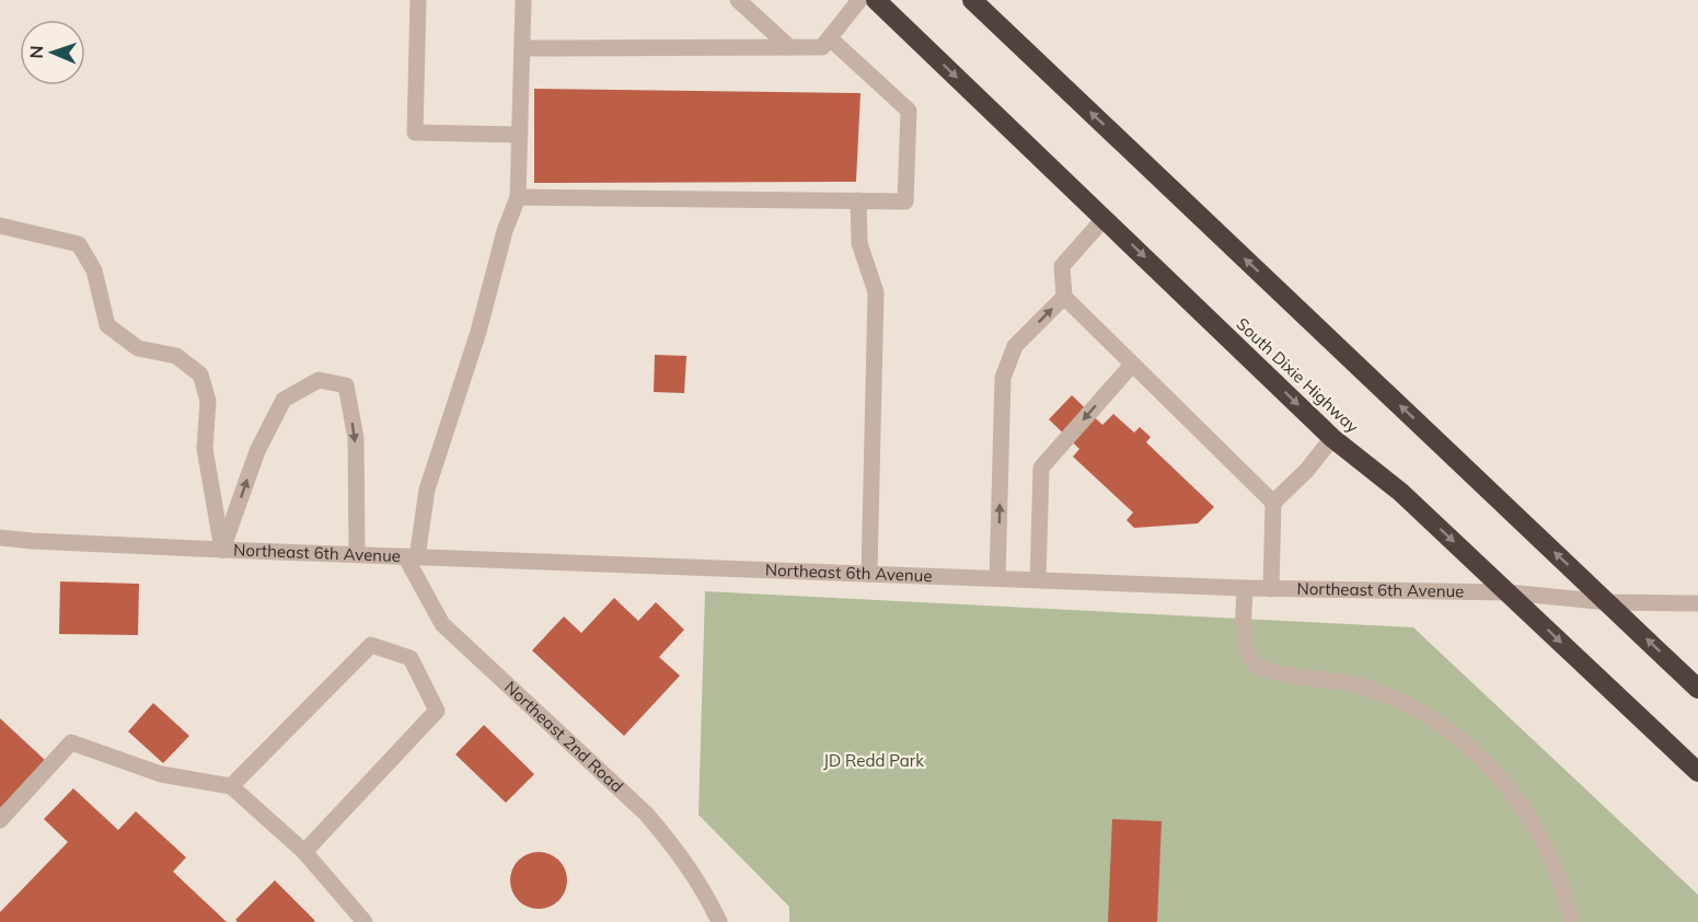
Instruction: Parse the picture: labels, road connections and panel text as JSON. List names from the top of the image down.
{
  "streets": {
    "highway": ["South Dixie Highway"],
    "street": ["Northeast 6th Avenue", "Northeast 2nd Road"]
  },
  "crossings": [
    ["South Dixie Highway", "Northeast 6th Avenue"],
    ["Northeast 6th Avenue", "Northeast 2nd Road"]
  ],
  "parks": ["JD Redd Park"],
  "north": "left"
}
